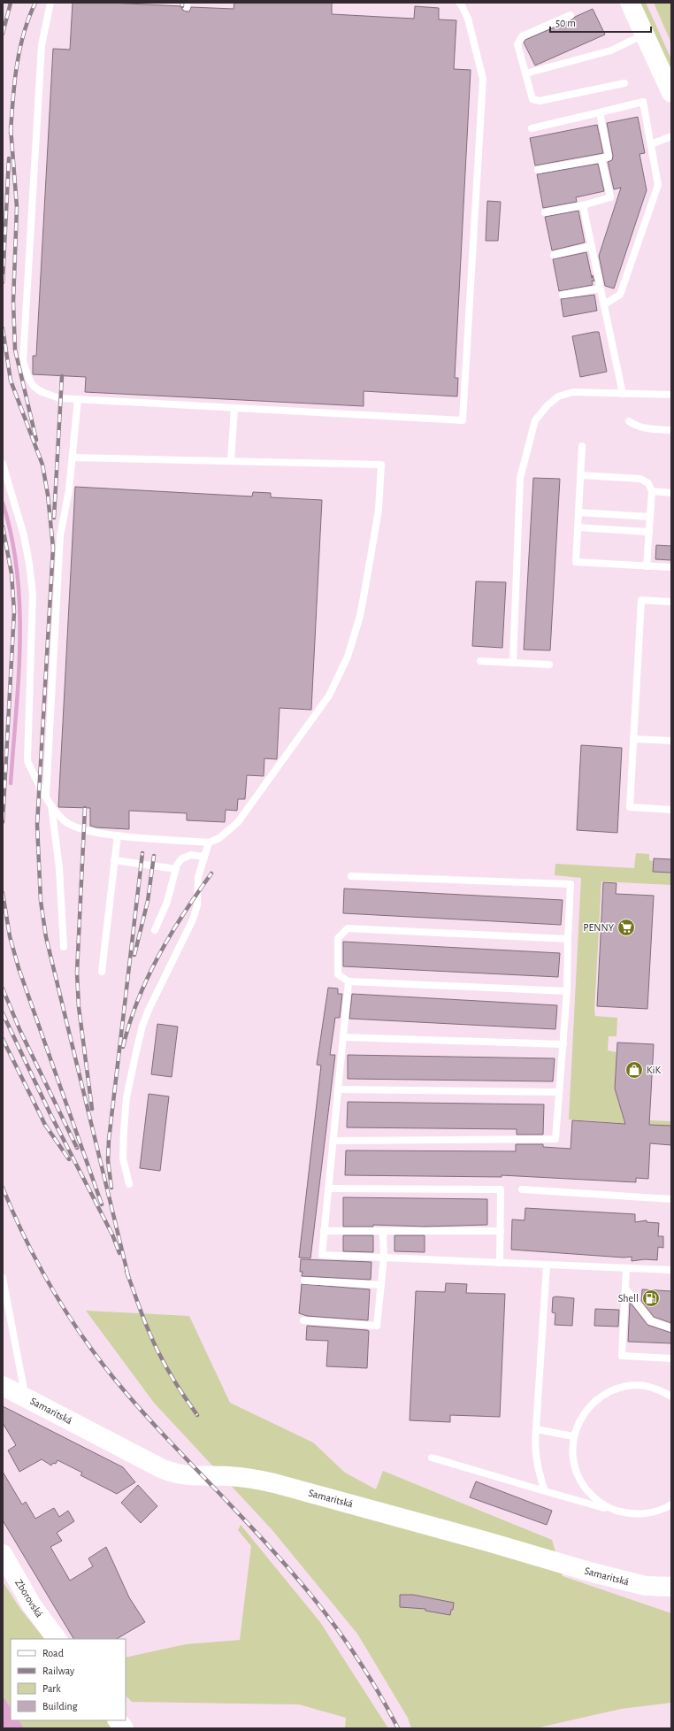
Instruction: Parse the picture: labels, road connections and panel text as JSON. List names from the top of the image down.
{
  "streets": {
    "main road": ["Samaritská", "Zborovská"]
  },
  "places": {
    "supermarket": ["PENNY"],
    "shop": ["KiK"],
    "fuel station": ["Shell"]
  },
  "legend": [
    "Road",
    "Railway",
    "Park",
    "Building"
  ],
  "scale_bar": "50 m"
}
